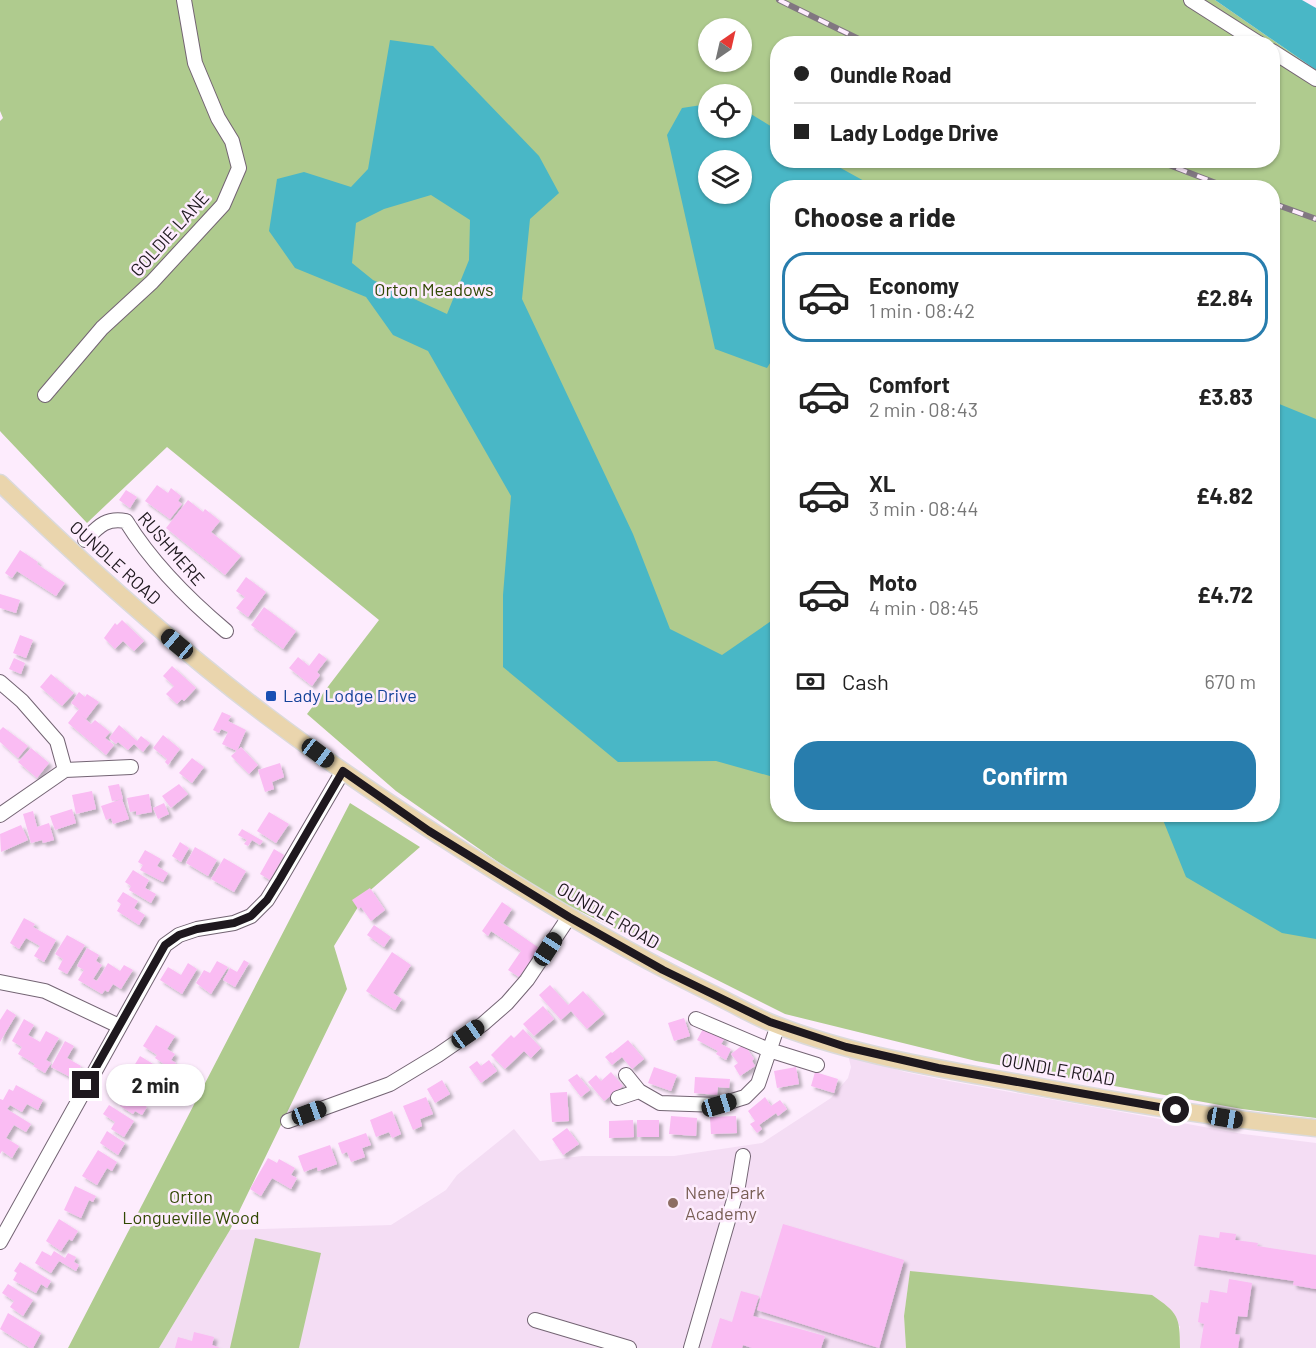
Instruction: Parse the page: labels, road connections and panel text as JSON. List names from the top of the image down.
{
  "streets": {
    "main road": ["OUNDLE ROAD"],
    "street": ["GOLDIE LANE", "RUSHMERE"]
  },
  "parks": ["Orton Meadows", "Orton Longueville Wood"],
  "places": {
    "transit": ["Lady Lodge Drive"],
    "other": ["Nene Park Academy"]
  },
  "north": "top right",
  "page": {
    "banner": ["Oundle Road", "Lady Lodge Drive"],
    "heading": "Choose a ride",
    "list": [
      {
        "name": "Economy",
        "note": "1 min · 08:42",
        "value": "£2.84"
      },
      {
        "name": "Comfort",
        "note": "2 min · 08:43",
        "value": "£3.83"
      },
      {
        "name": "XL",
        "note": "3 min · 08:44",
        "value": "£4.82"
      },
      {
        "name": "Moto",
        "note": "4 min · 08:45",
        "value": "£4.72"
      }
    ],
    "pay": ["Cash", "670 m"],
    "buttons": "Confirm",
    "bubble": "2 min"
  }
}
